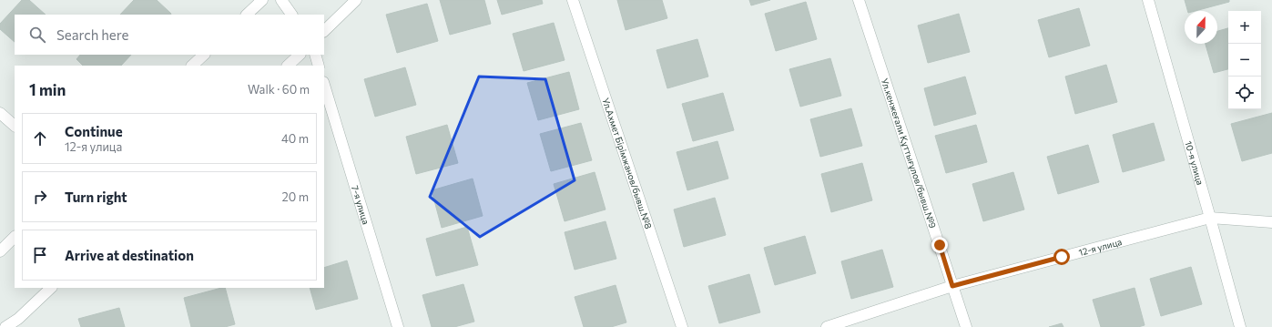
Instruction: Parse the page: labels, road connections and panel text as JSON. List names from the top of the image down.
{
  "streets": {
    "street": [
      "Ул.кенжеғали Құттығұлов/бывш.№9",
      "10-я улица",
      "Ул.Ахмет Бірімжанов/бывш.№8",
      "7-я улица",
      "12-я улица"
    ]
  },
  "crossings": [
    ["Ул.кенжеғали Құттығұлов/бывш.№9", "12-я улица"],
    ["10-я улица", "12-я улица"]
  ],
  "north": "top",
  "page": {
    "map_buttons": ["+", "−"],
    "search": "Search here",
    "heading": ["1 min", "Walk · 60 m"],
    "list": [
      ["Continue", "12-я улица", "40 m"],
      ["Turn right", "20 m"],
      "Arrive at destination"
    ]
  }
}
